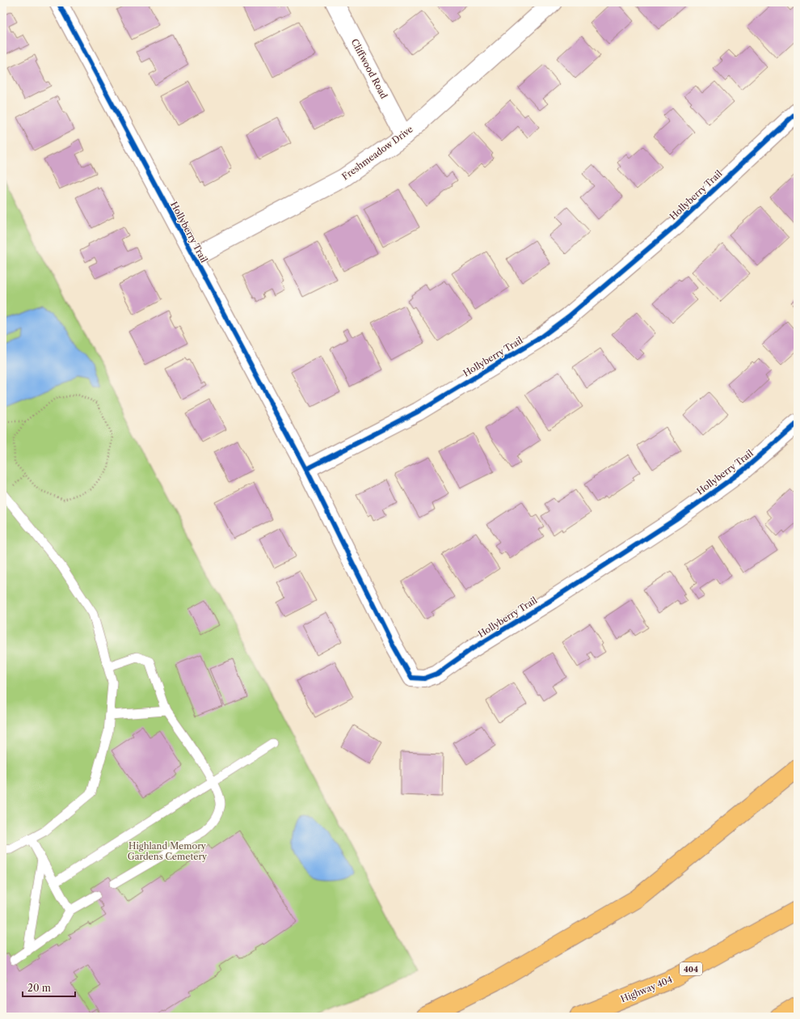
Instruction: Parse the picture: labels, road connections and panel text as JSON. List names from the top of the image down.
{
  "streets": {
    "highway": ["404", "Highway 404"],
    "street": ["Cliffwood Road", "Freshmeadow Drive", "Hollyberry Trail"]
  },
  "crossings": [
    ["Cliffwood Road", "Freshmeadow Drive"],
    ["Freshmeadow Drive", "Hollyberry Trail"]
  ],
  "parks": ["Highland Memory Gardens Cemetery"],
  "scale_bar": "20 m"
}
